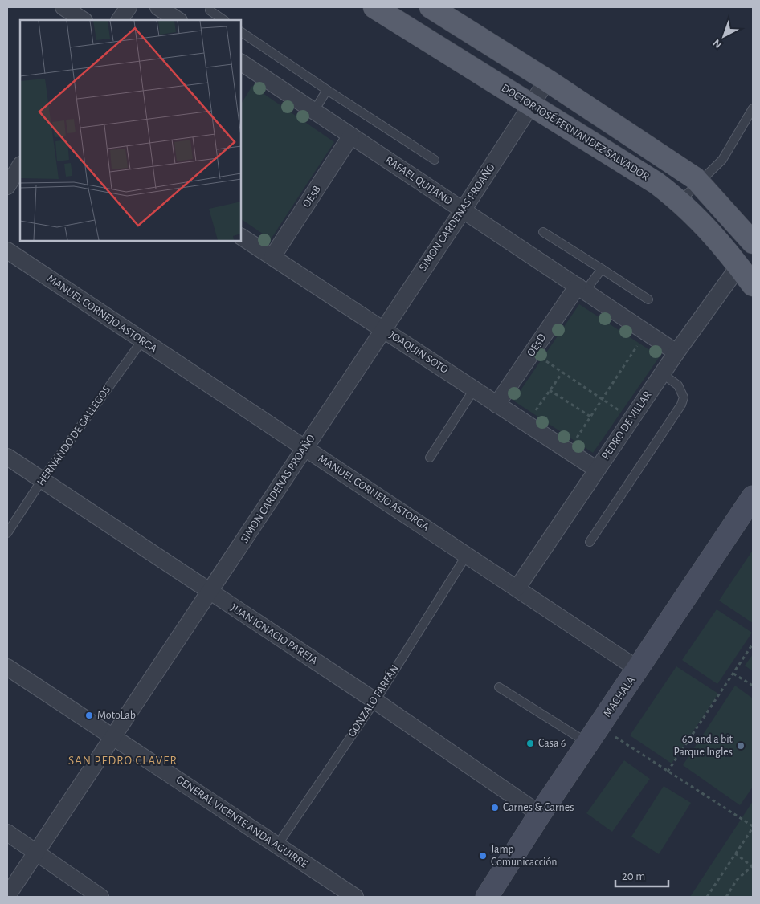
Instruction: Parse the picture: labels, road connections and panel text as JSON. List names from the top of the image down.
{
  "streets": {
    "main road": ["DOCTOR JOSÉ FERNANDEZ SALVADOR", "MACHALA"],
    "street": [
      "RAFAEL QUIJANO",
      "OE5B",
      "SIMON CARDENAS PROAÑO",
      "MANUEL CORNEJO ASTORGA",
      "OE5D",
      "JOAQUIN SOTO",
      "PEDRO DE VILLAR",
      "JUAN IGNACIO PAREJA",
      "GENERAL VICENTE ANDA AGUIRRE"
    ],
    "lane": ["HERNANDO DE GALLEGOS", "GONZALO FARFÁN"]
  },
  "crossings": [
    ["DOCTOR JOSÉ FERNANDEZ SALVADOR", "SIMON CARDENAS PROAÑO"],
    ["DOCTOR JOSÉ FERNANDEZ SALVADOR", "PEDRO DE VILLAR"],
    ["RAFAEL QUIJANO", "OE5B"],
    ["RAFAEL QUIJANO", "SIMON CARDENAS PROAÑO"],
    ["RAFAEL QUIJANO", "OE5D"],
    ["RAFAEL QUIJANO", "PEDRO DE VILLAR"],
    ["OE5B", "JOAQUIN SOTO"],
    ["SIMON CARDENAS PROAÑO", "MANUEL CORNEJO ASTORGA"],
    ["SIMON CARDENAS PROAÑO", "JOAQUIN SOTO"],
    ["SIMON CARDENAS PROAÑO", "JUAN IGNACIO PAREJA"],
    ["SIMON CARDENAS PROAÑO", "GENERAL VICENTE ANDA AGUIRRE"],
    ["MANUEL CORNEJO ASTORGA", "PEDRO DE VILLAR"],
    ["MANUEL CORNEJO ASTORGA", "HERNANDO DE GALLEGOS"],
    ["MANUEL CORNEJO ASTORGA", "MACHALA"],
    ["MANUEL CORNEJO ASTORGA", "GONZALO FARFÁN"],
    ["OE5D", "JOAQUIN SOTO"],
    ["JOAQUIN SOTO", "PEDRO DE VILLAR"],
    ["HERNANDO DE GALLEGOS", "JUAN IGNACIO PAREJA"],
    ["JUAN IGNACIO PAREJA", "MACHALA"],
    ["JUAN IGNACIO PAREJA", "GONZALO FARFÁN"],
    ["GONZALO FARFÁN", "GENERAL VICENTE ANDA AGUIRRE"]
  ],
  "districts": ["SAN PEDRO CLAVER"],
  "places": [
    "MotoLab",
    "Casa 6",
    "60 and a bit Parque Ingles",
    "Carnes & Carnes",
    "Jamp Comunicacción"
  ],
  "scale_bar": "20 m",
  "north": "bottom left"
}
